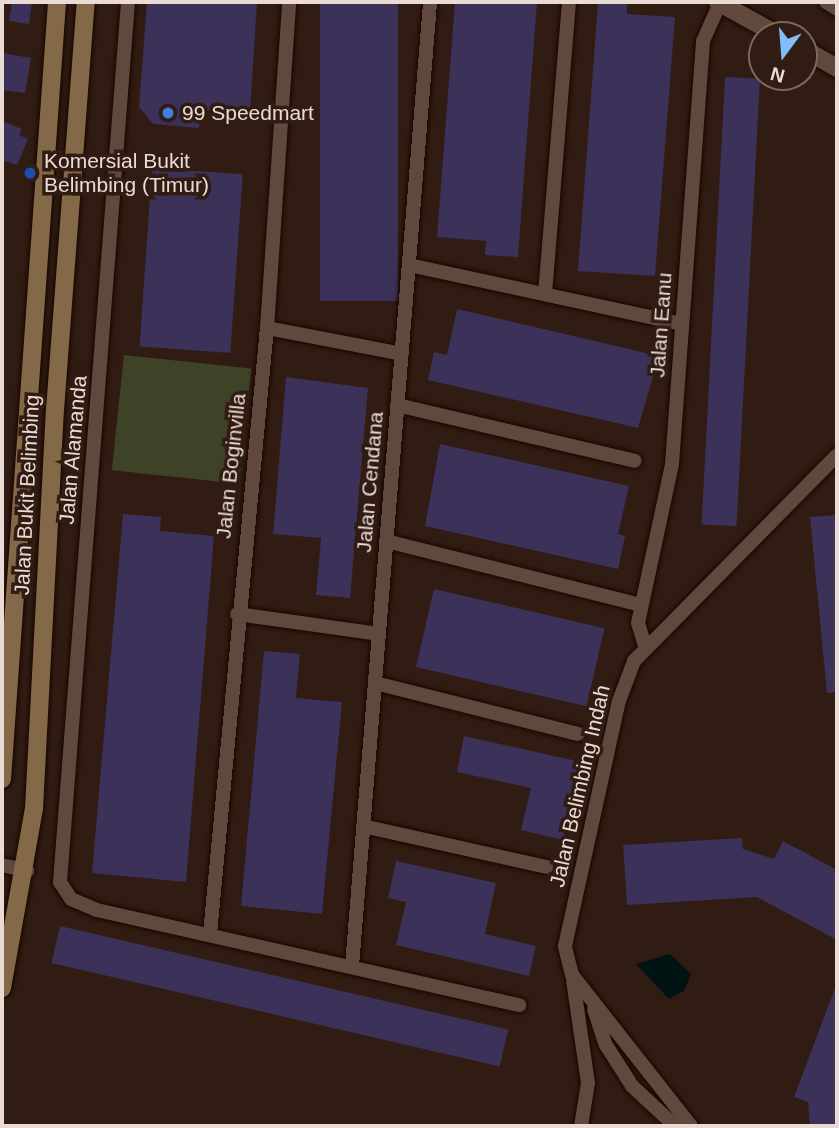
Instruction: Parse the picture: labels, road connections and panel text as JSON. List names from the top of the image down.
{
  "streets": {
    "main road": ["Jalan Bukit Belimbing"],
    "street": [
      "Jalan Eanu",
      "Jalan Alamanda",
      "Jalan Boginvilla",
      "Jalan Cendana",
      "Jalan Belimbing Indah"
    ]
  },
  "crossings": [
    ["Jalan Eanu", "Jalan Belimbing Indah"],
    ["Jalan Alamanda", "Jalan Boginvilla"]
  ],
  "places": ["99 Speedmart", "Komersial Bukit Belimbing (Timur)"],
  "north": "bottom"
}
